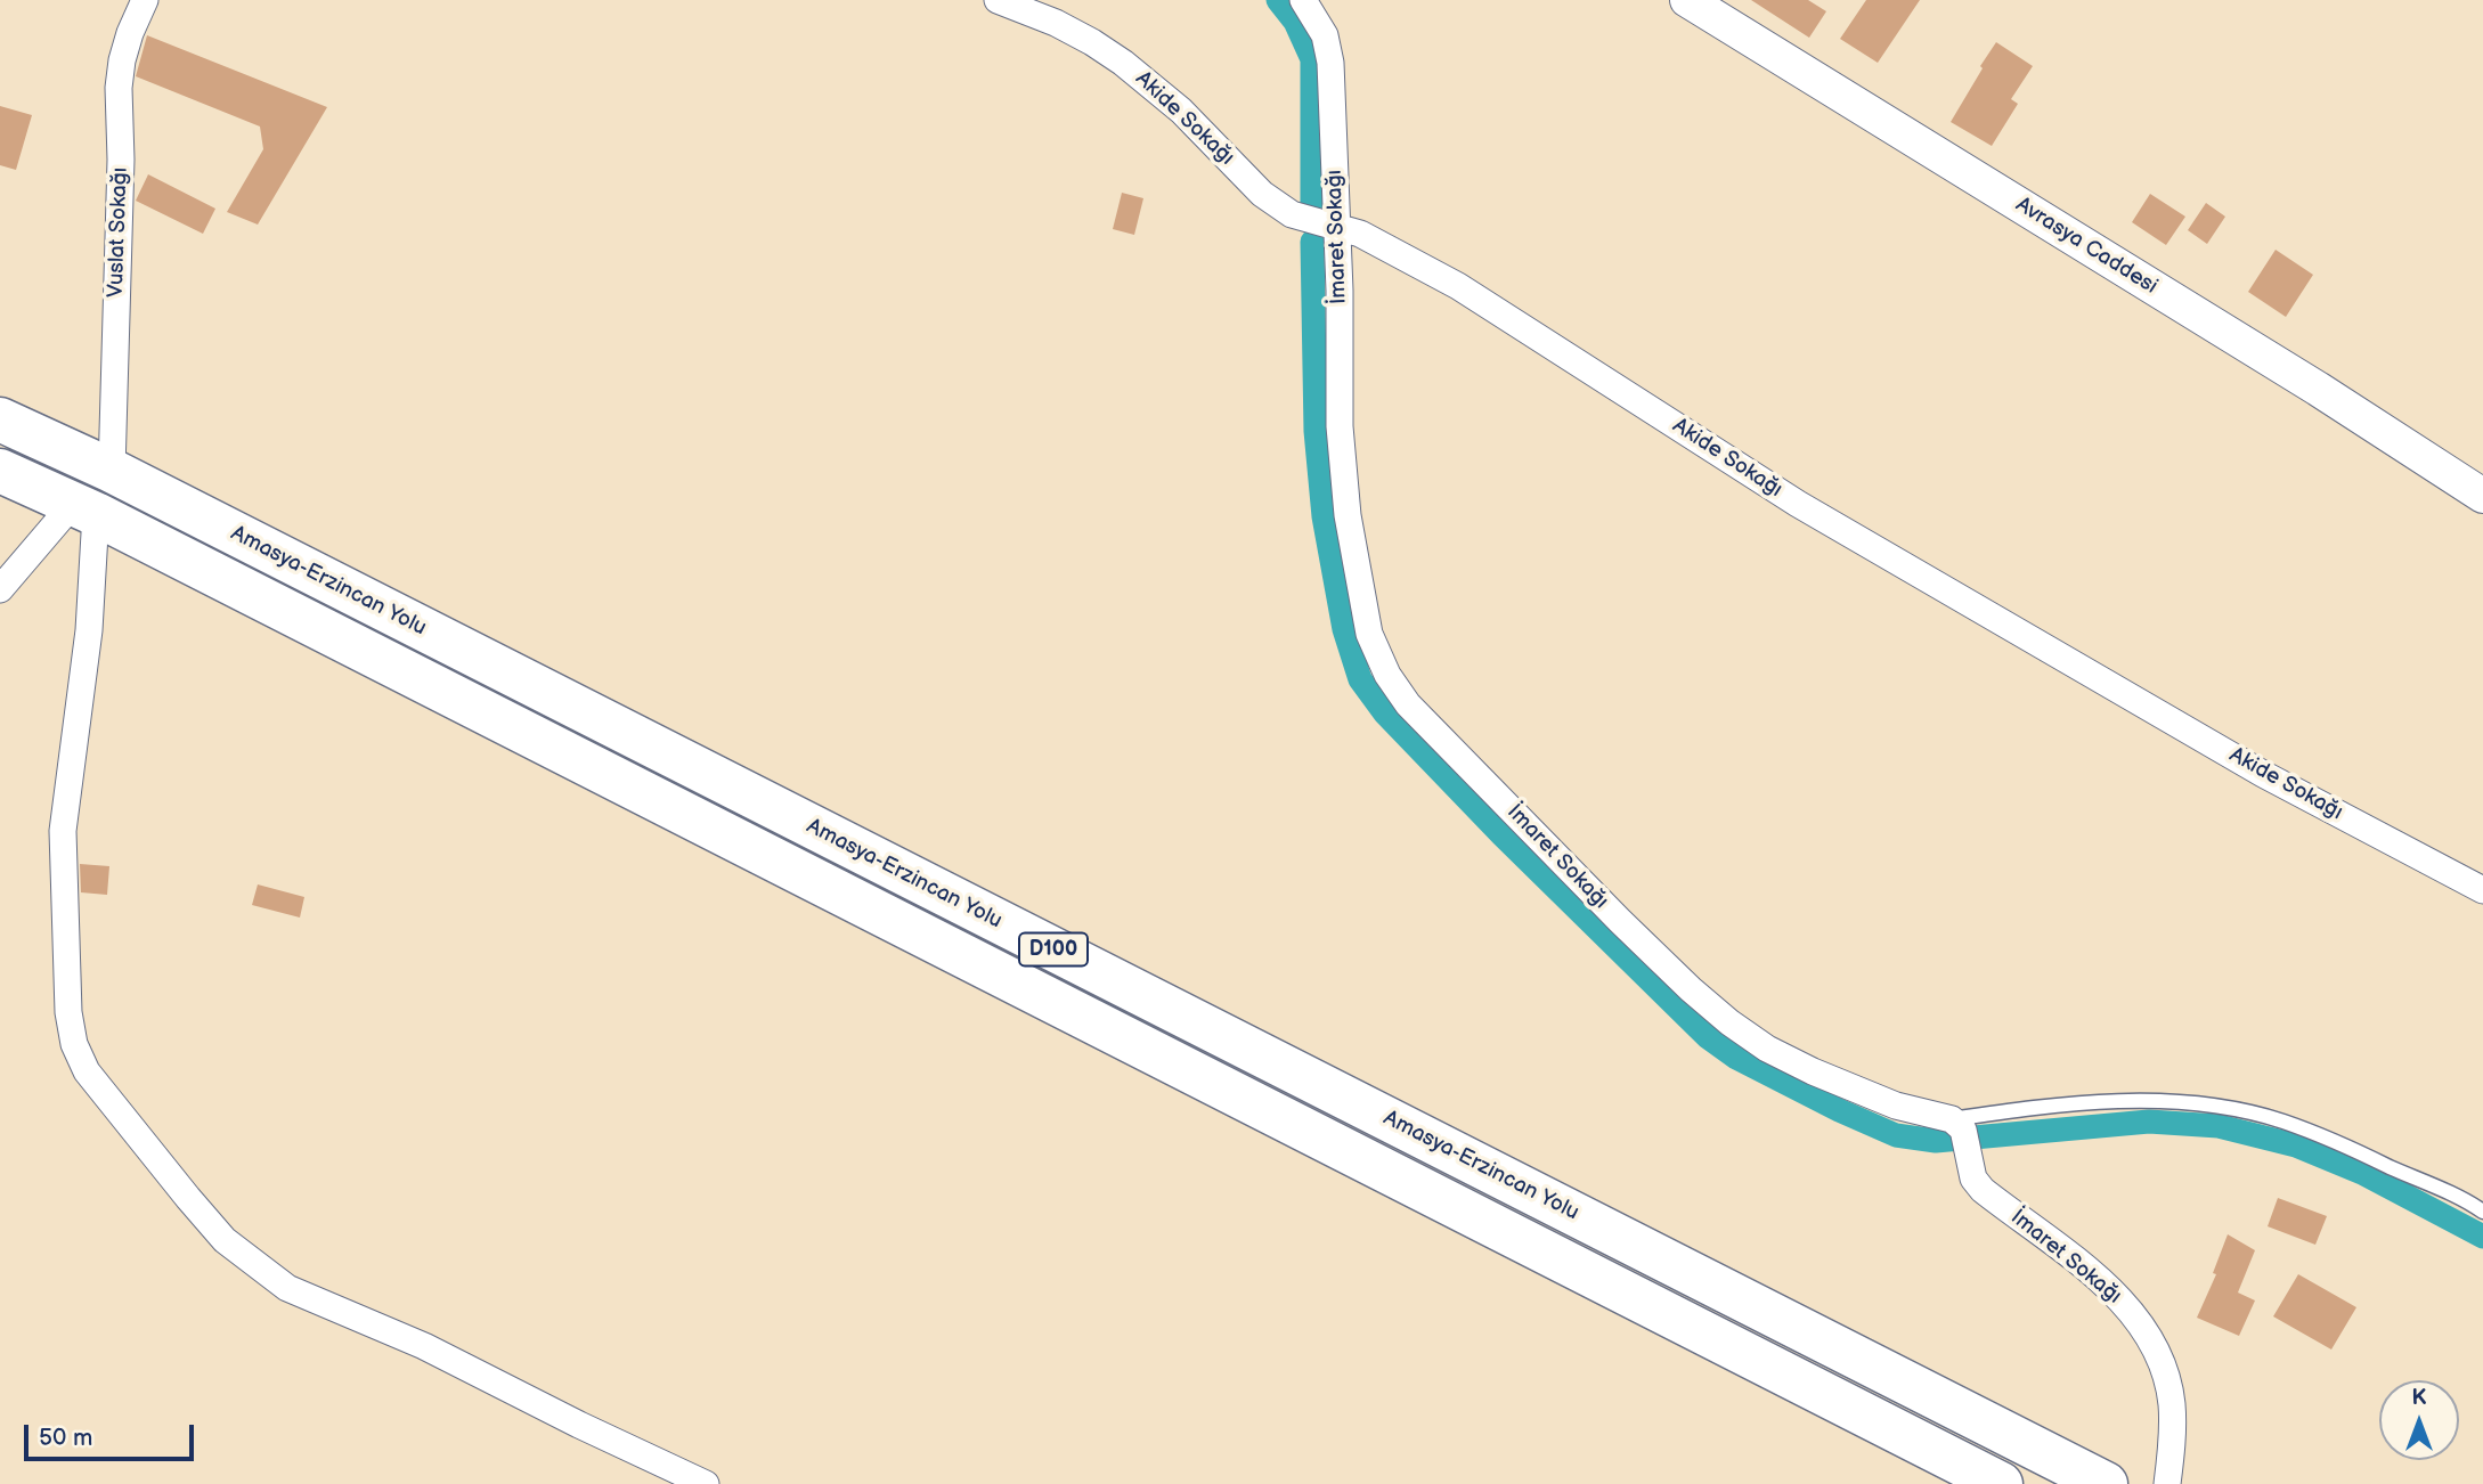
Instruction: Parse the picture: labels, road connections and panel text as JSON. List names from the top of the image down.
{
  "streets": {
    "highway": ["Amasya-Erzincan Yolu", "D100"],
    "street": [
      "Akide Sokağı",
      "Vuslat Sokağı",
      "İmaret Sokağı",
      "Avrasya Caddesi"
    ]
  },
  "crossings": [
    ["Akide Sokağı", "İmaret Sokağı"],
    ["Vuslat Sokağı", "Amasya-Erzincan Yolu"]
  ],
  "scale_bar": "50 m",
  "north": "top"
}
